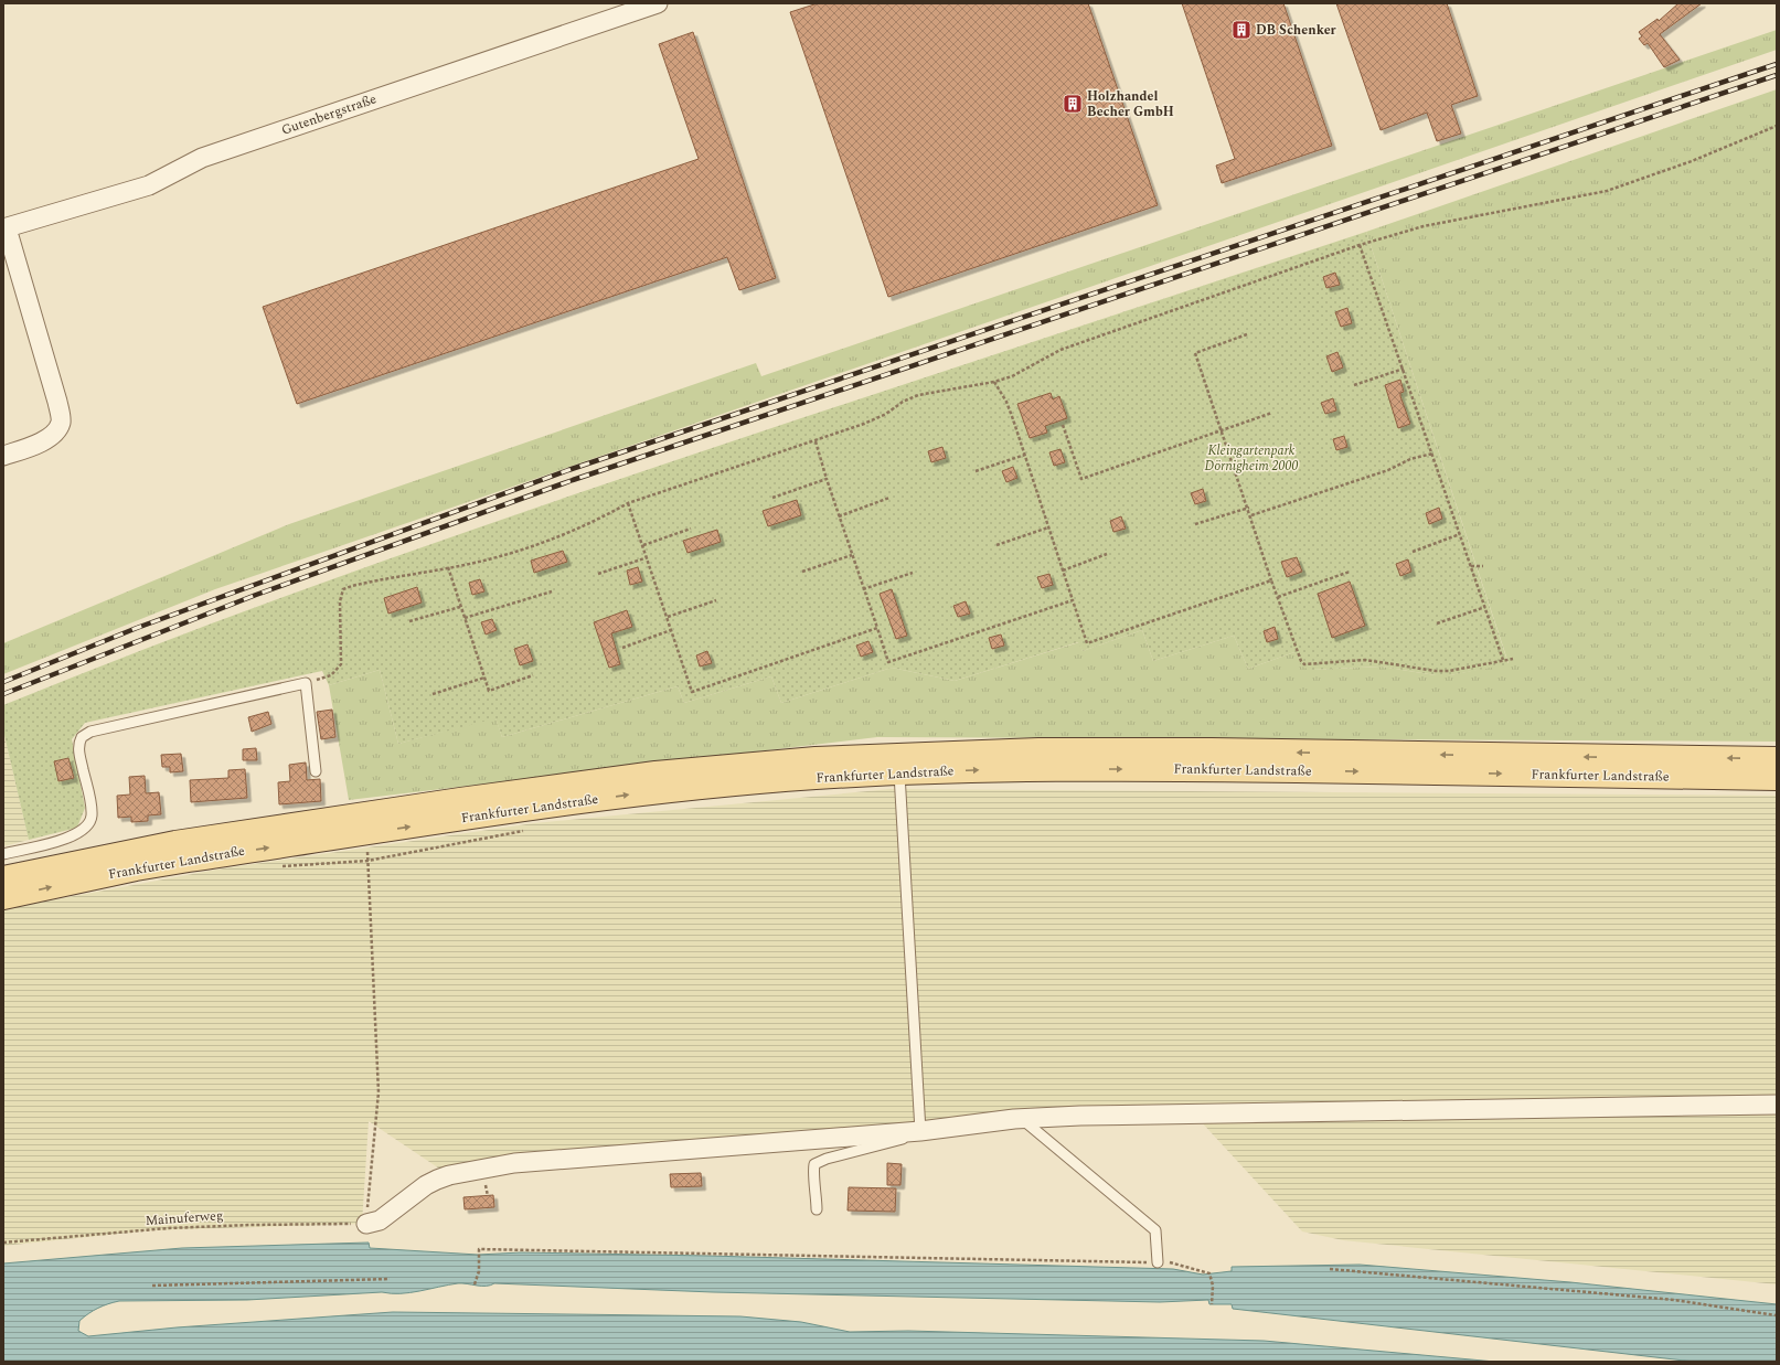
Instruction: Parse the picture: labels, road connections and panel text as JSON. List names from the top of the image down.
{
  "streets": {
    "main road": ["Frankfurter Landstraße"],
    "street": ["Gutenbergstraße"],
    "path": ["Mainuferweg"]
  },
  "parks": ["Kleingartenpark Dörnigheim 2000"],
  "places": {
    "building": ["DB Schenker", "Holzhandel Becher GmbH"]
  }
}
